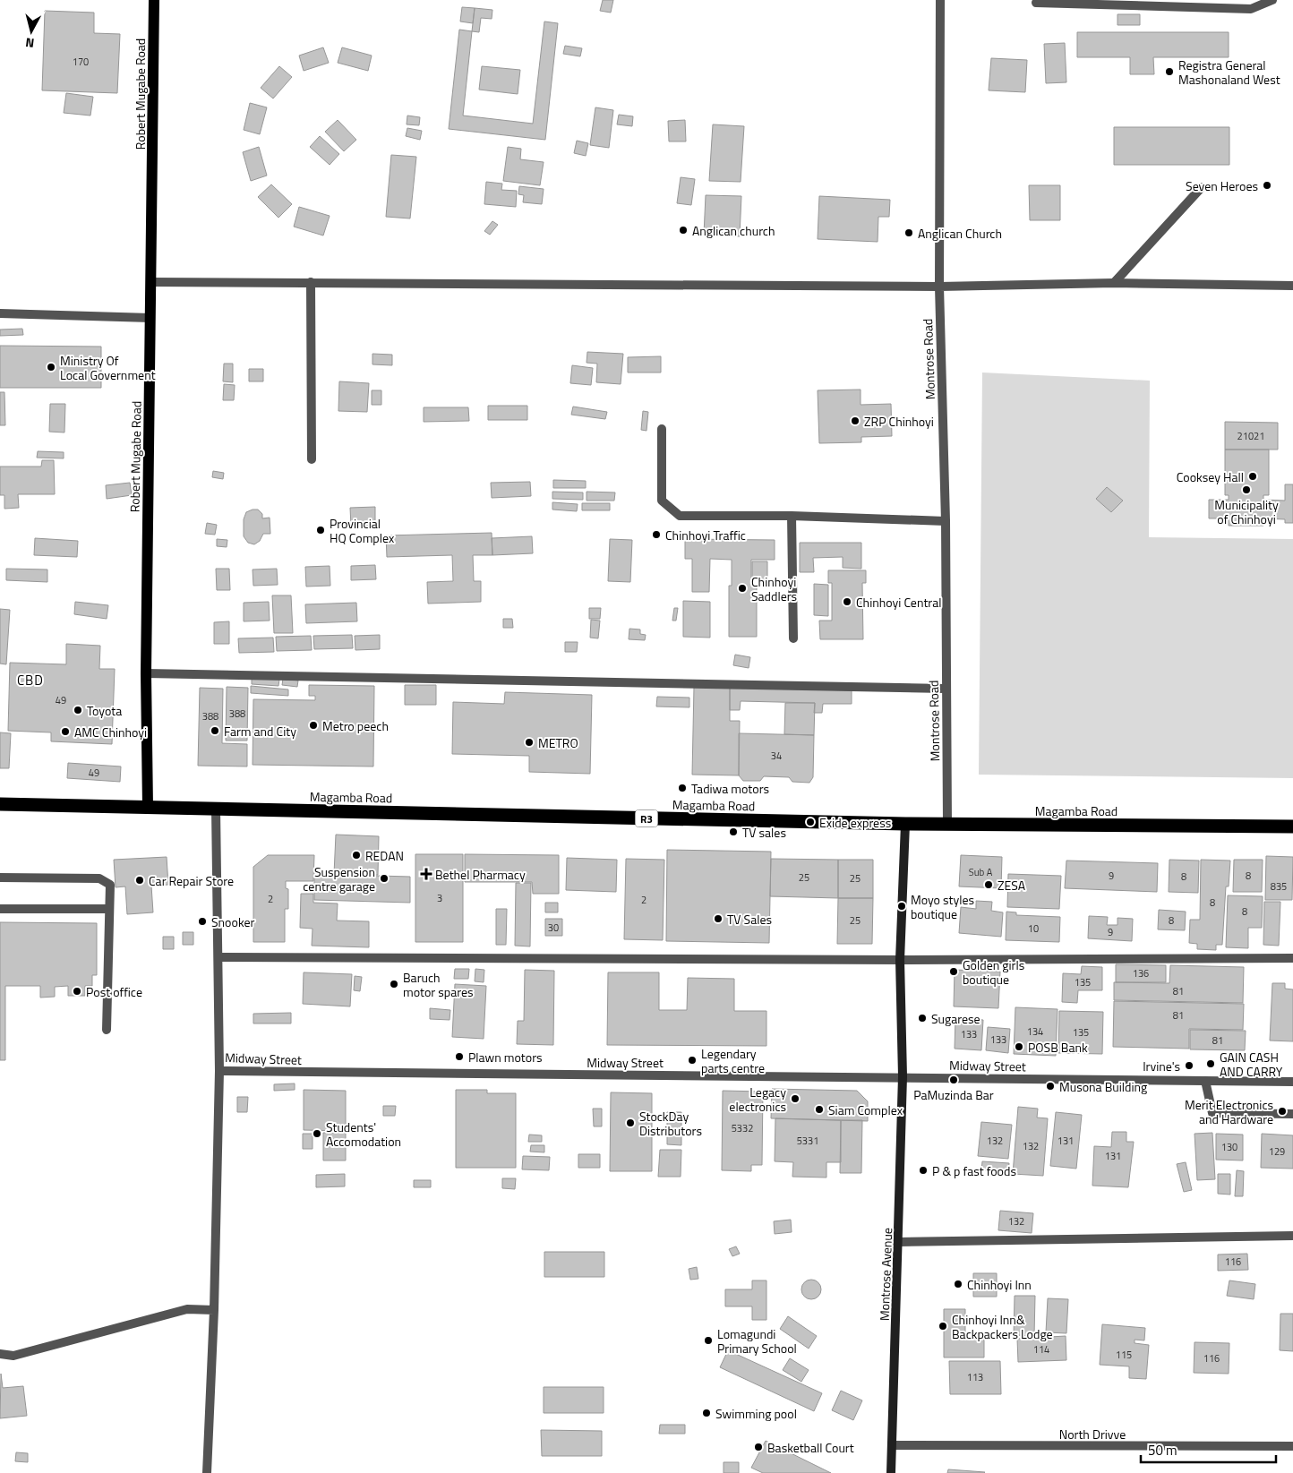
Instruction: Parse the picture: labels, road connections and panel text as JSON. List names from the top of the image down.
{
  "streets": {
    "highway": ["Magamba Road", "R3"],
    "main road": ["Robert Mugabe Road"],
    "street": [
      "Montrose Road",
      "Midway Street",
      "Montrose Avenue",
      "North Drivve"
    ]
  },
  "crossings": [
    ["Robert Mugabe Road", "Magamba Road"],
    ["Montrose Road", "Magamba Road"],
    ["Magamba Road", "Midway Street"],
    ["Magamba Road", "Montrose Avenue"],
    ["Midway Street", "Montrose Avenue"],
    ["Montrose Avenue", "North Drivve"]
  ],
  "districts": ["CBD"],
  "places": {
    "other": [
      "Registra General Mashonaland West",
      "Seven Heroes",
      "Anglican church",
      "Anglican Church",
      "Ministry Of Local Government",
      "ZRP Chinhoyi",
      "Cooksey Hall",
      "Municipality of Chinhoyi",
      "Provincial HQ Complex",
      "Chinhoyi Traffic",
      "Chinhoyi Saddlers",
      "Chinhoyi Central",
      "Toyota",
      "Metro peech",
      "Farm and City",
      "AMC Chinhoyi",
      "METRO",
      "Tadiwa motors",
      "Exide express",
      "TV sales",
      "REDAN",
      "Suspension centre garage",
      "Car Repair Store",
      "ZESA",
      "Moyo styles boutique",
      "TV Sales",
      "Snooker",
      "Golden girls boutique",
      "Baruch motor spares",
      "Post office",
      "Sugarese",
      "POSB Bank",
      "Plawn motors",
      "Legendary parts centre",
      "GAIN CASH AND CARRY",
      "Irvine's",
      "PaMuzinda Bar",
      "Musona Building",
      "Legacy electronics",
      "Siam Complex",
      "Merit Electronics and Hardware",
      "StockDay Distributors",
      "Students' Accomodation",
      "P & p fast foods",
      "Chinhoyi Inn",
      "Chinhoyi Inn& Backpackers Lodge",
      "Lomagundi Primary School",
      "Swimming pool",
      "Basketball Court"
    ],
    "health": ["Bethel Pharmacy"]
  },
  "house_numbers": [
    "170",
    "21021",
    "49",
    "388",
    "388",
    "34",
    "49",
    "Sub A",
    "9",
    "8",
    "8",
    "25",
    "25",
    "835",
    "3",
    "2",
    "2",
    "8",
    "8",
    "25",
    "8",
    "30",
    "10",
    "9",
    "136",
    "135",
    "81",
    "81",
    "134",
    "135",
    "133",
    "133",
    "81",
    "5332",
    "5331",
    "132",
    "131",
    "132",
    "130",
    "129",
    "131",
    "132",
    "116",
    "114",
    "115",
    "116",
    "113"
  ],
  "scale_bar": "50 m",
  "north": "bottom"
}
